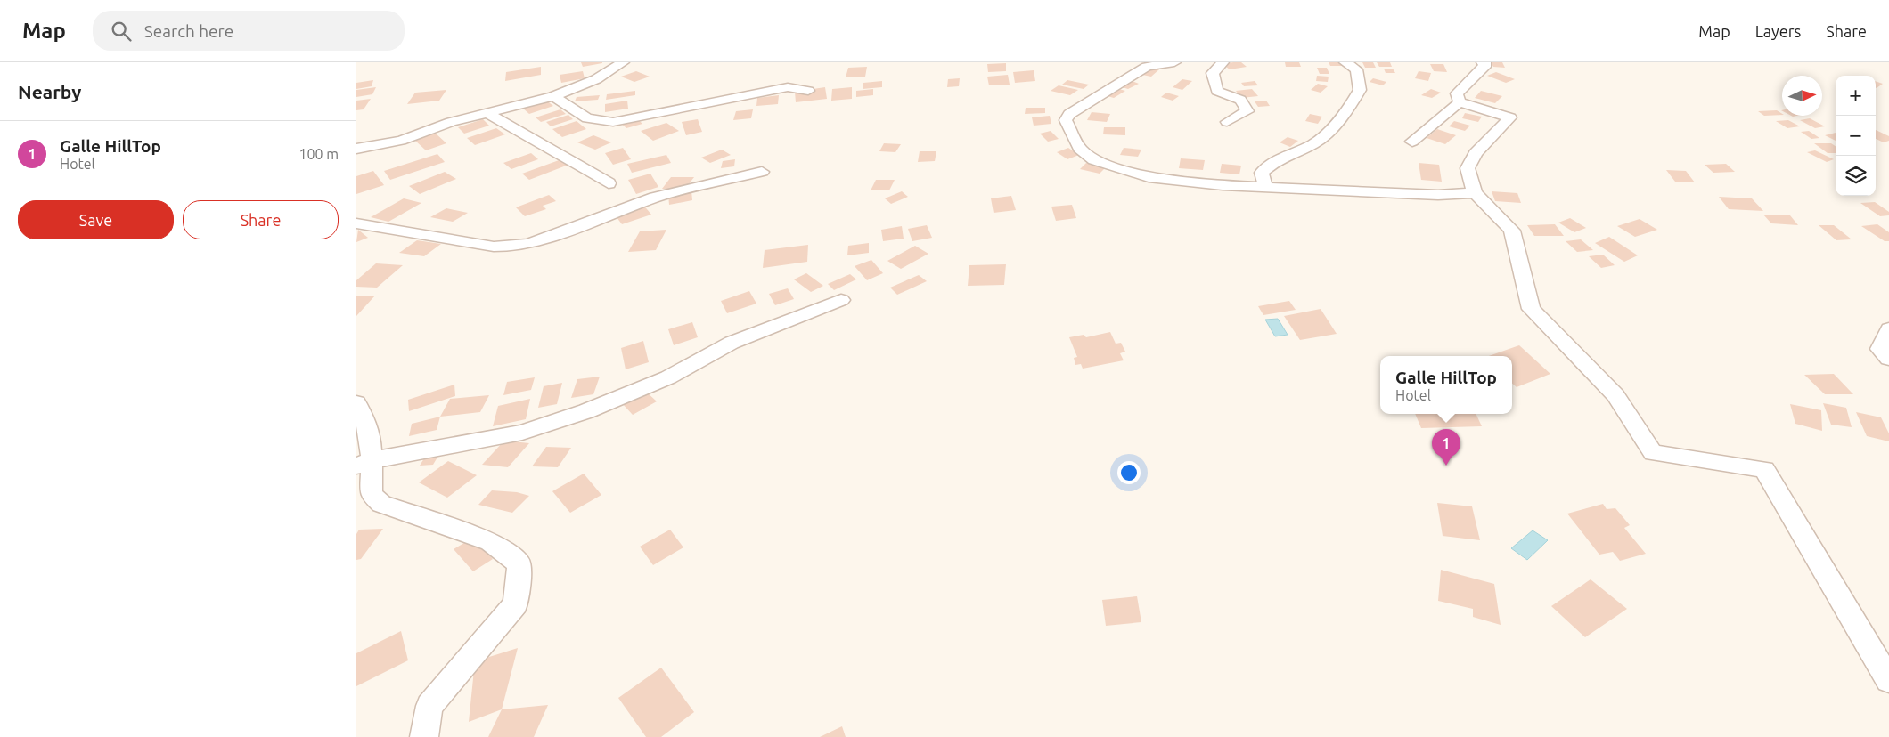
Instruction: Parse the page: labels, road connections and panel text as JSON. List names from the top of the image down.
{
  "north": "right",
  "page": {
    "header": "Map",
    "search": "Search here",
    "nav": ["Map", "Layers", "Share"],
    "heading": "Nearby",
    "map_buttons": ["+", "−"],
    "list": [
      {
        "mark": "1",
        "name": "Galle HillTop",
        "note": "Hotel",
        "value": "100 m"
      }
    ],
    "buttons": ["Save", "Share"],
    "popup": ["Galle HillTop", "Hotel"],
    "pins": "1"
  }
}
